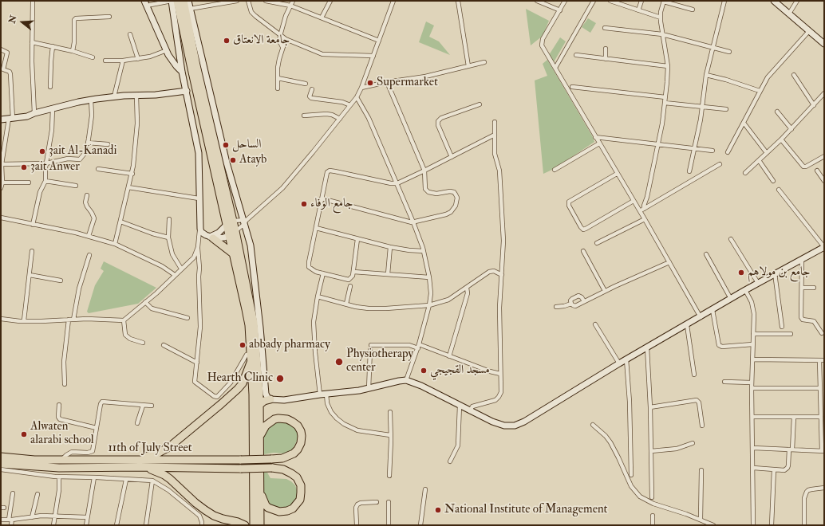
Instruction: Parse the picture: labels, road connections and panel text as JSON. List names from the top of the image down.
{
  "streets": {
    "highway": ["11th of July Street"]
  },
  "places": [
    "جامعة الانعتاق",
    "Supermarket",
    "الساحل",
    "3ait Al-Kanadi",
    "Atayb",
    "3ait Anwer",
    "جامع الوفاء",
    "جامع بن مولاهم",
    "abbady pharmacy",
    "Physiotherapy center",
    "مسجد القجيجي",
    "Hearth Clinic",
    "Alwaten alarabi school",
    "National Institute of Management"
  ],
  "north": "left"
}
